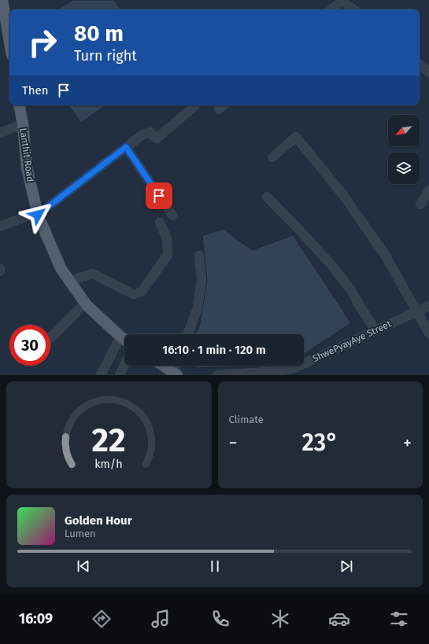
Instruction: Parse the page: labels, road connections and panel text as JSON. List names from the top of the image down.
{
  "streets": {
    "main road": ["Lanthit Road"],
    "street": ["ShwePyayAye Street"]
  },
  "north": "bottom left",
  "page": {
    "turn": ["80 m", "Turn right"],
    "then": "Then",
    "limit": "30",
    "trip": "16:10 · 1 min · 120 m",
    "tile": "Climate",
    "heat": ["−", "23°", "+"],
    "song": ["Golden Hour", "Lumen"],
    "tabs": "16:09",
    "gauge": ["22", "km/h"]
  }
}
